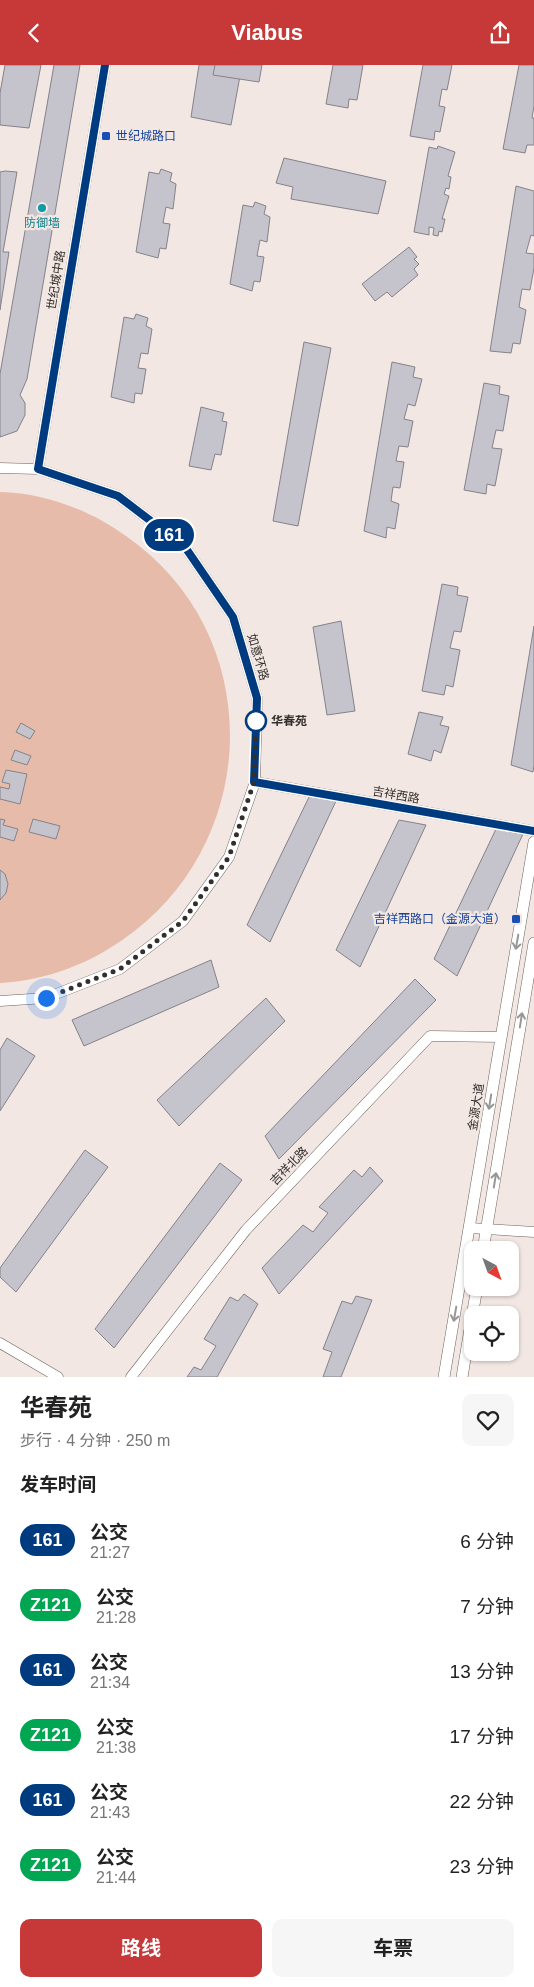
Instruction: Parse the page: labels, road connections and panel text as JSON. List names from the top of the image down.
{
  "streets": {
    "street": [
      "世纪城中路",
      "如意环路",
      "吉祥西路",
      "金源大道",
      "吉祥北路"
    ]
  },
  "crossings": [
    ["世纪城中路", "如意环路"],
    ["如意环路", "吉祥西路"],
    ["金源大道", "吉祥北路"]
  ],
  "places": {
    "transit": ["世纪城路口", "吉祥西路口（金源大道）"],
    "other": ["防御墙", "华春苑"]
  },
  "lines": ["bus line 161"],
  "north": "bottom right",
  "page": {
    "header": "Viabus",
    "on_map": "161",
    "heading": [
      ["华春苑", "步行 · 4 分钟 · 250 m"],
      "发车时间"
    ],
    "list": [
      {
        "mark": "161",
        "name": "公交",
        "note": "21:27",
        "value": "6 分钟"
      },
      {
        "mark": "Z121",
        "name": "公交",
        "note": "21:28",
        "value": "7 分钟"
      },
      {
        "mark": "161",
        "name": "公交",
        "note": "21:34",
        "value": "13 分钟"
      },
      {
        "mark": "Z121",
        "name": "公交",
        "note": "21:38",
        "value": "17 分钟"
      },
      {
        "mark": "161",
        "name": "公交",
        "note": "21:43",
        "value": "22 分钟"
      },
      {
        "mark": "Z121",
        "name": "公交",
        "note": "21:44",
        "value": "23 分钟"
      }
    ],
    "buttons": ["路线", "车票"]
  }
}
